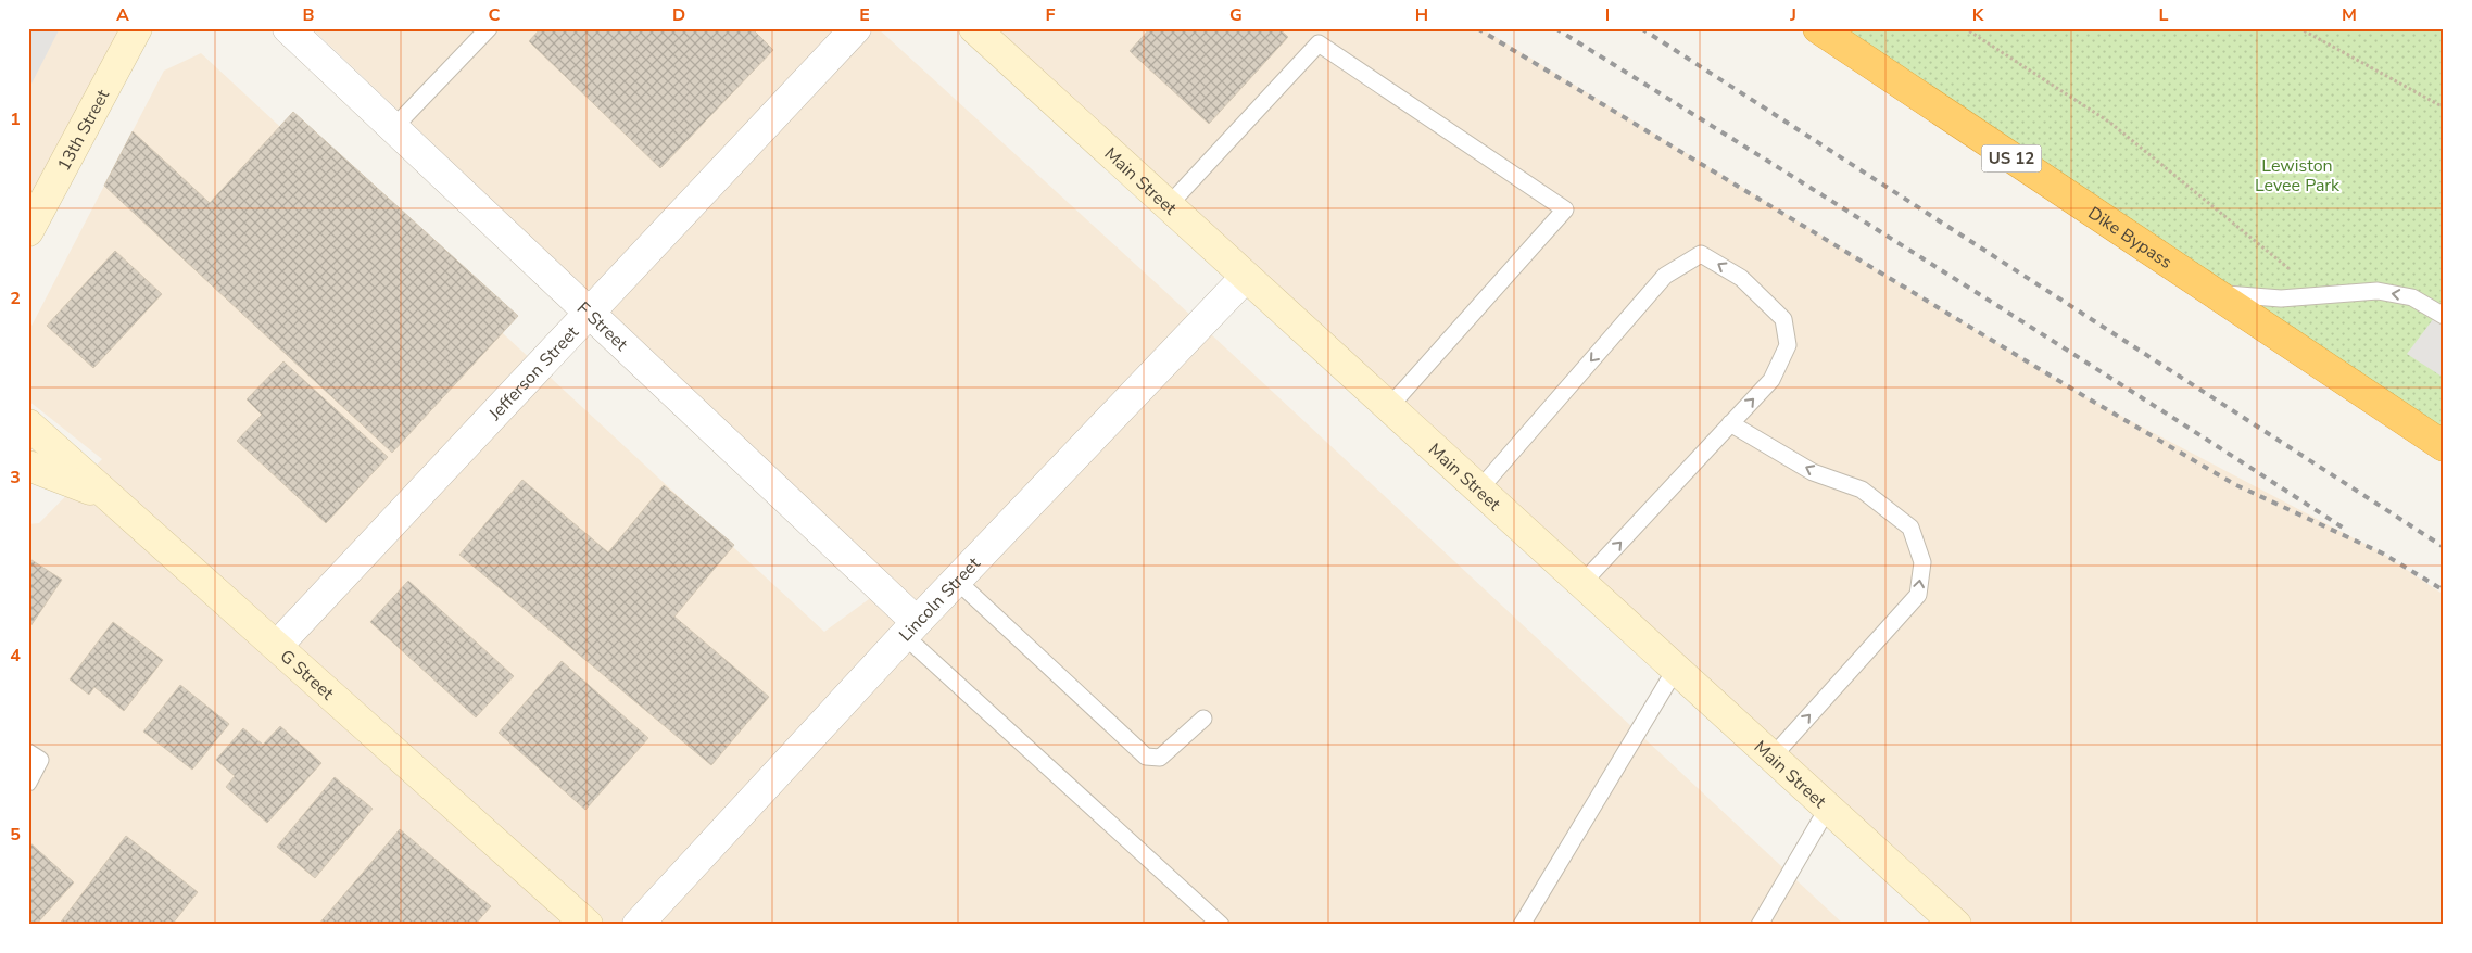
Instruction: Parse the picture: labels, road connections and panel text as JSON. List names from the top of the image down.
{
  "streets": {
    "highway": ["US 12", "Dike Bypass"],
    "main road": ["13th Street", "Main Street", "G Street"],
    "street": ["F Street", "Jefferson Street", "Lincoln Street"]
  },
  "crossings": [
    ["Main Street", "Lincoln Street"],
    ["F Street", "Jefferson Street"],
    ["F Street", "Lincoln Street"],
    ["Jefferson Street", "G Street"]
  ],
  "parks": ["Lewiston Levee Park"],
  "grid": {
    "columns": [
      "A",
      "B",
      "C",
      "D",
      "E",
      "F",
      "G",
      "H",
      "I",
      "J",
      "K",
      "L",
      "M"
    ],
    "rows": [
      "1",
      "2",
      "3",
      "4",
      "5"
    ]
  }
}
